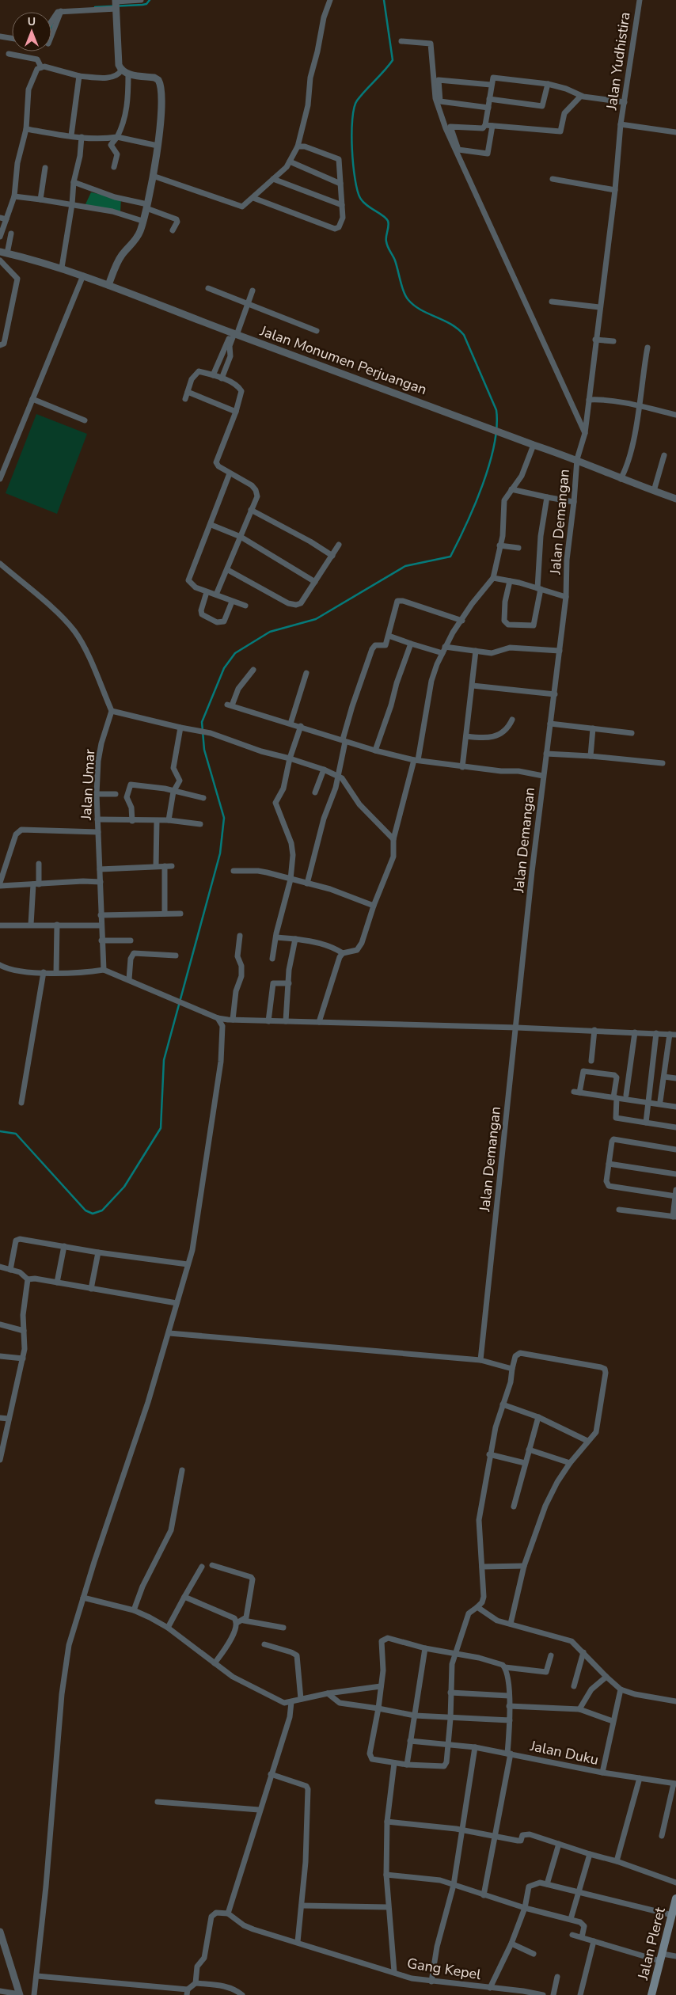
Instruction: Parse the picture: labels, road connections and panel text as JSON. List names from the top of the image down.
{
  "streets": {
    "main road": ["Jalan Pleret"],
    "street": [
      "Jalan Yudhistira",
      "Jalan Monumen Perjuangan",
      "Jalan Demangan",
      "Jalan Umar",
      "Jalan Duku",
      "Gang Kepel"
    ]
  },
  "crossings": [
    ["Jalan Yudhistira", "Jalan Demangan"],
    ["Jalan Monumen Perjuangan", "Jalan Demangan"]
  ],
  "north": "top"
}
